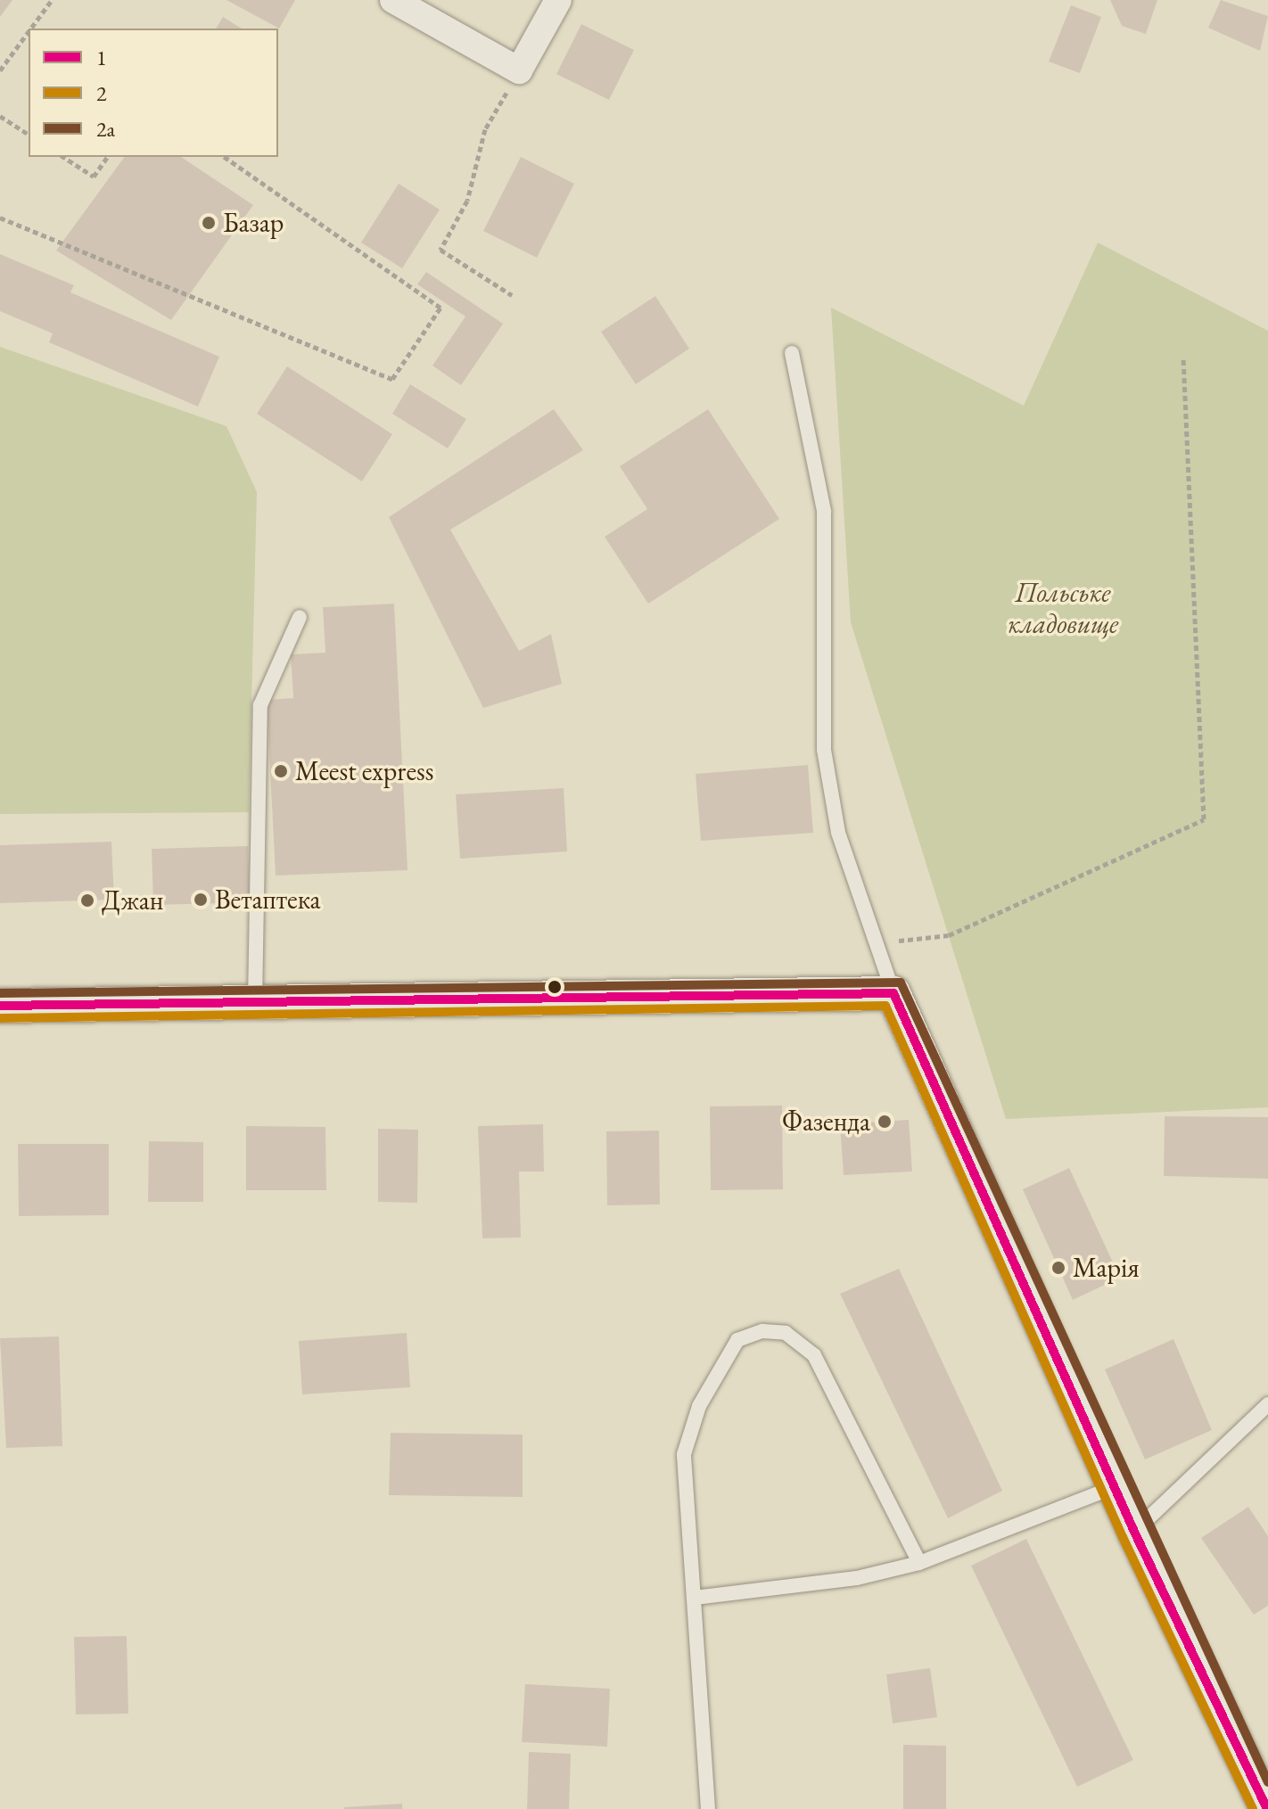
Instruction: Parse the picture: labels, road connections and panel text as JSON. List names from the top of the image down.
{
  "parks": ["Польське кладовище"],
  "places": [
    "Базар",
    "Meest express",
    "Ветаптека",
    "Джан",
    "Фазенда",
    "Марія"
  ],
  "lines": ["transit line 2а", "transit line 1", "transit line 2"],
  "legend": ["1", "2", "2а"]
}
